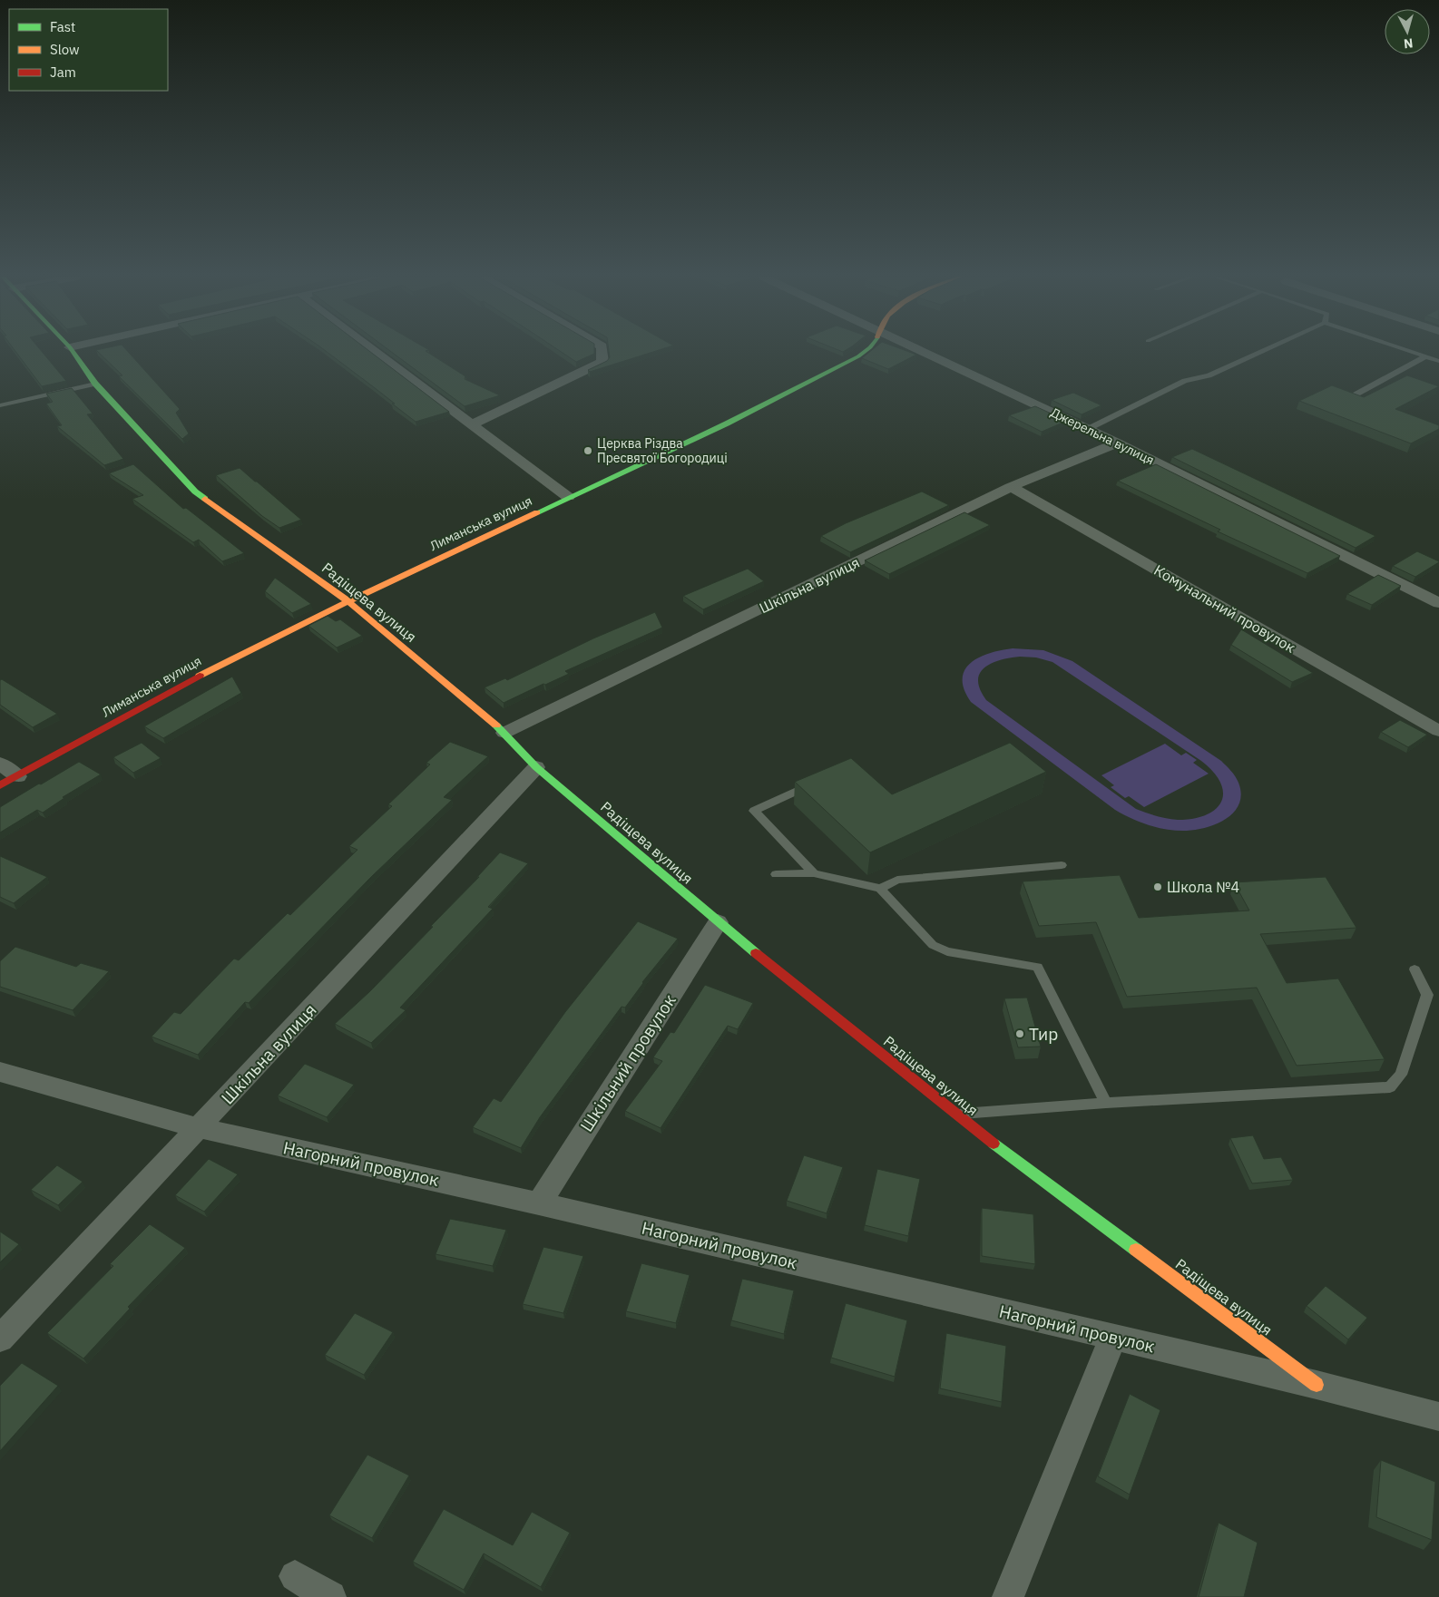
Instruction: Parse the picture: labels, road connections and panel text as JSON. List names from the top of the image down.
{
  "streets": {
    "street": [
      "Джерельна вулиця",
      "Лиманська вулиця",
      "Шкільна вулиця",
      "Радіщева вулиця",
      "Комунальний провулок",
      "Шкільний провулок",
      "Нагорний провулок"
    ]
  },
  "crossings": [
    ["Джерельна вулиця", "Шкільна вулиця"],
    ["Лиманська вулиця", "Радіщева вулиця"],
    ["Шкільна вулиця", "Радіщева вулиця"],
    ["Шкільна вулиця", "Комунальний провулок"],
    ["Шкільна вулиця", "Нагорний провулок"],
    ["Радіщева вулиця", "Шкільний провулок"],
    ["Радіщева вулиця", "Нагорний провулок"],
    ["Шкільний провулок", "Нагорний провулок"]
  ],
  "places": ["Церква Різдва Пресвятої Богородиці", "Школа №4", "Тир"],
  "legend": ["Fast", "Slow", "Jam"],
  "north": "bottom"
}
